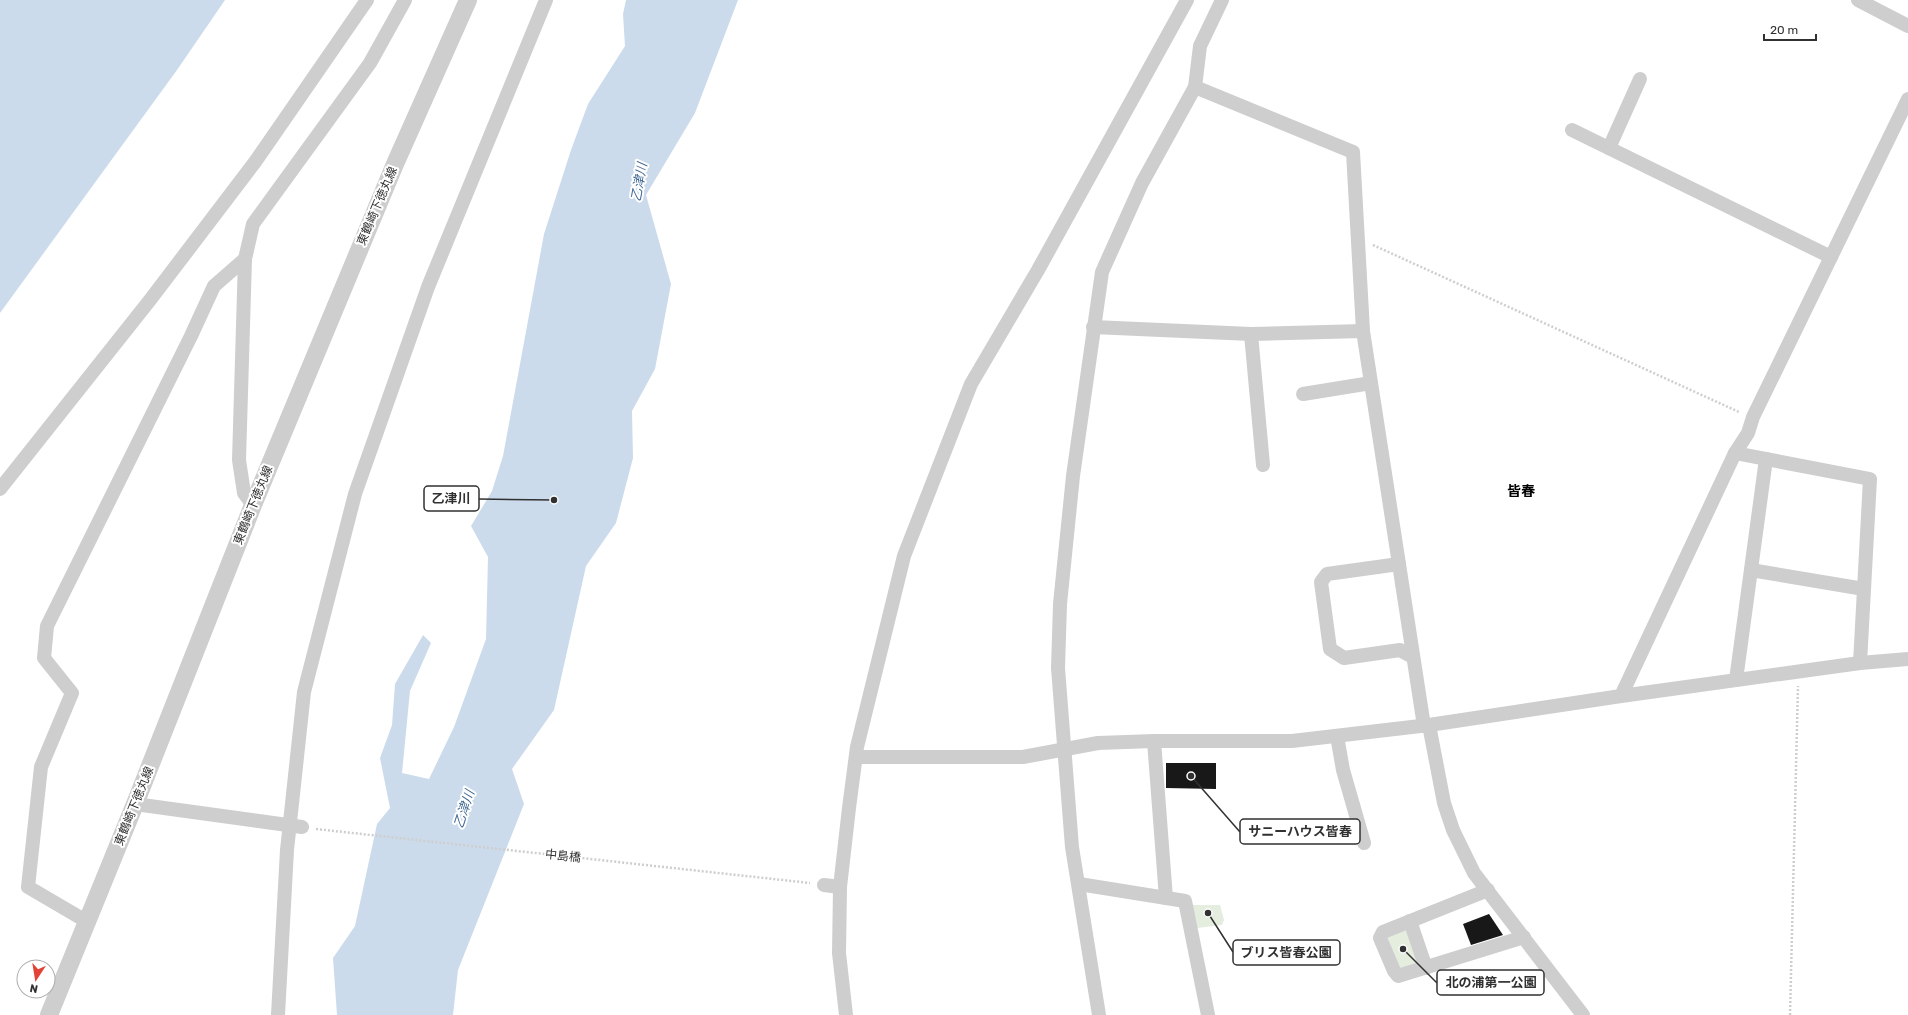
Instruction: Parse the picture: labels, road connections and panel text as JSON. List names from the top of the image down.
{
  "streets": {
    "street": ["東鶴崎下徳丸線"],
    "path": ["中島橋"]
  },
  "districts": ["皆春"],
  "water": ["乙津川"],
  "places": [
    "乙津川",
    "サニーハウス皆春",
    "ブリス皆春公園",
    "北の浦第一公園"
  ],
  "scale_bar": "20 m",
  "north": "bottom"
}
